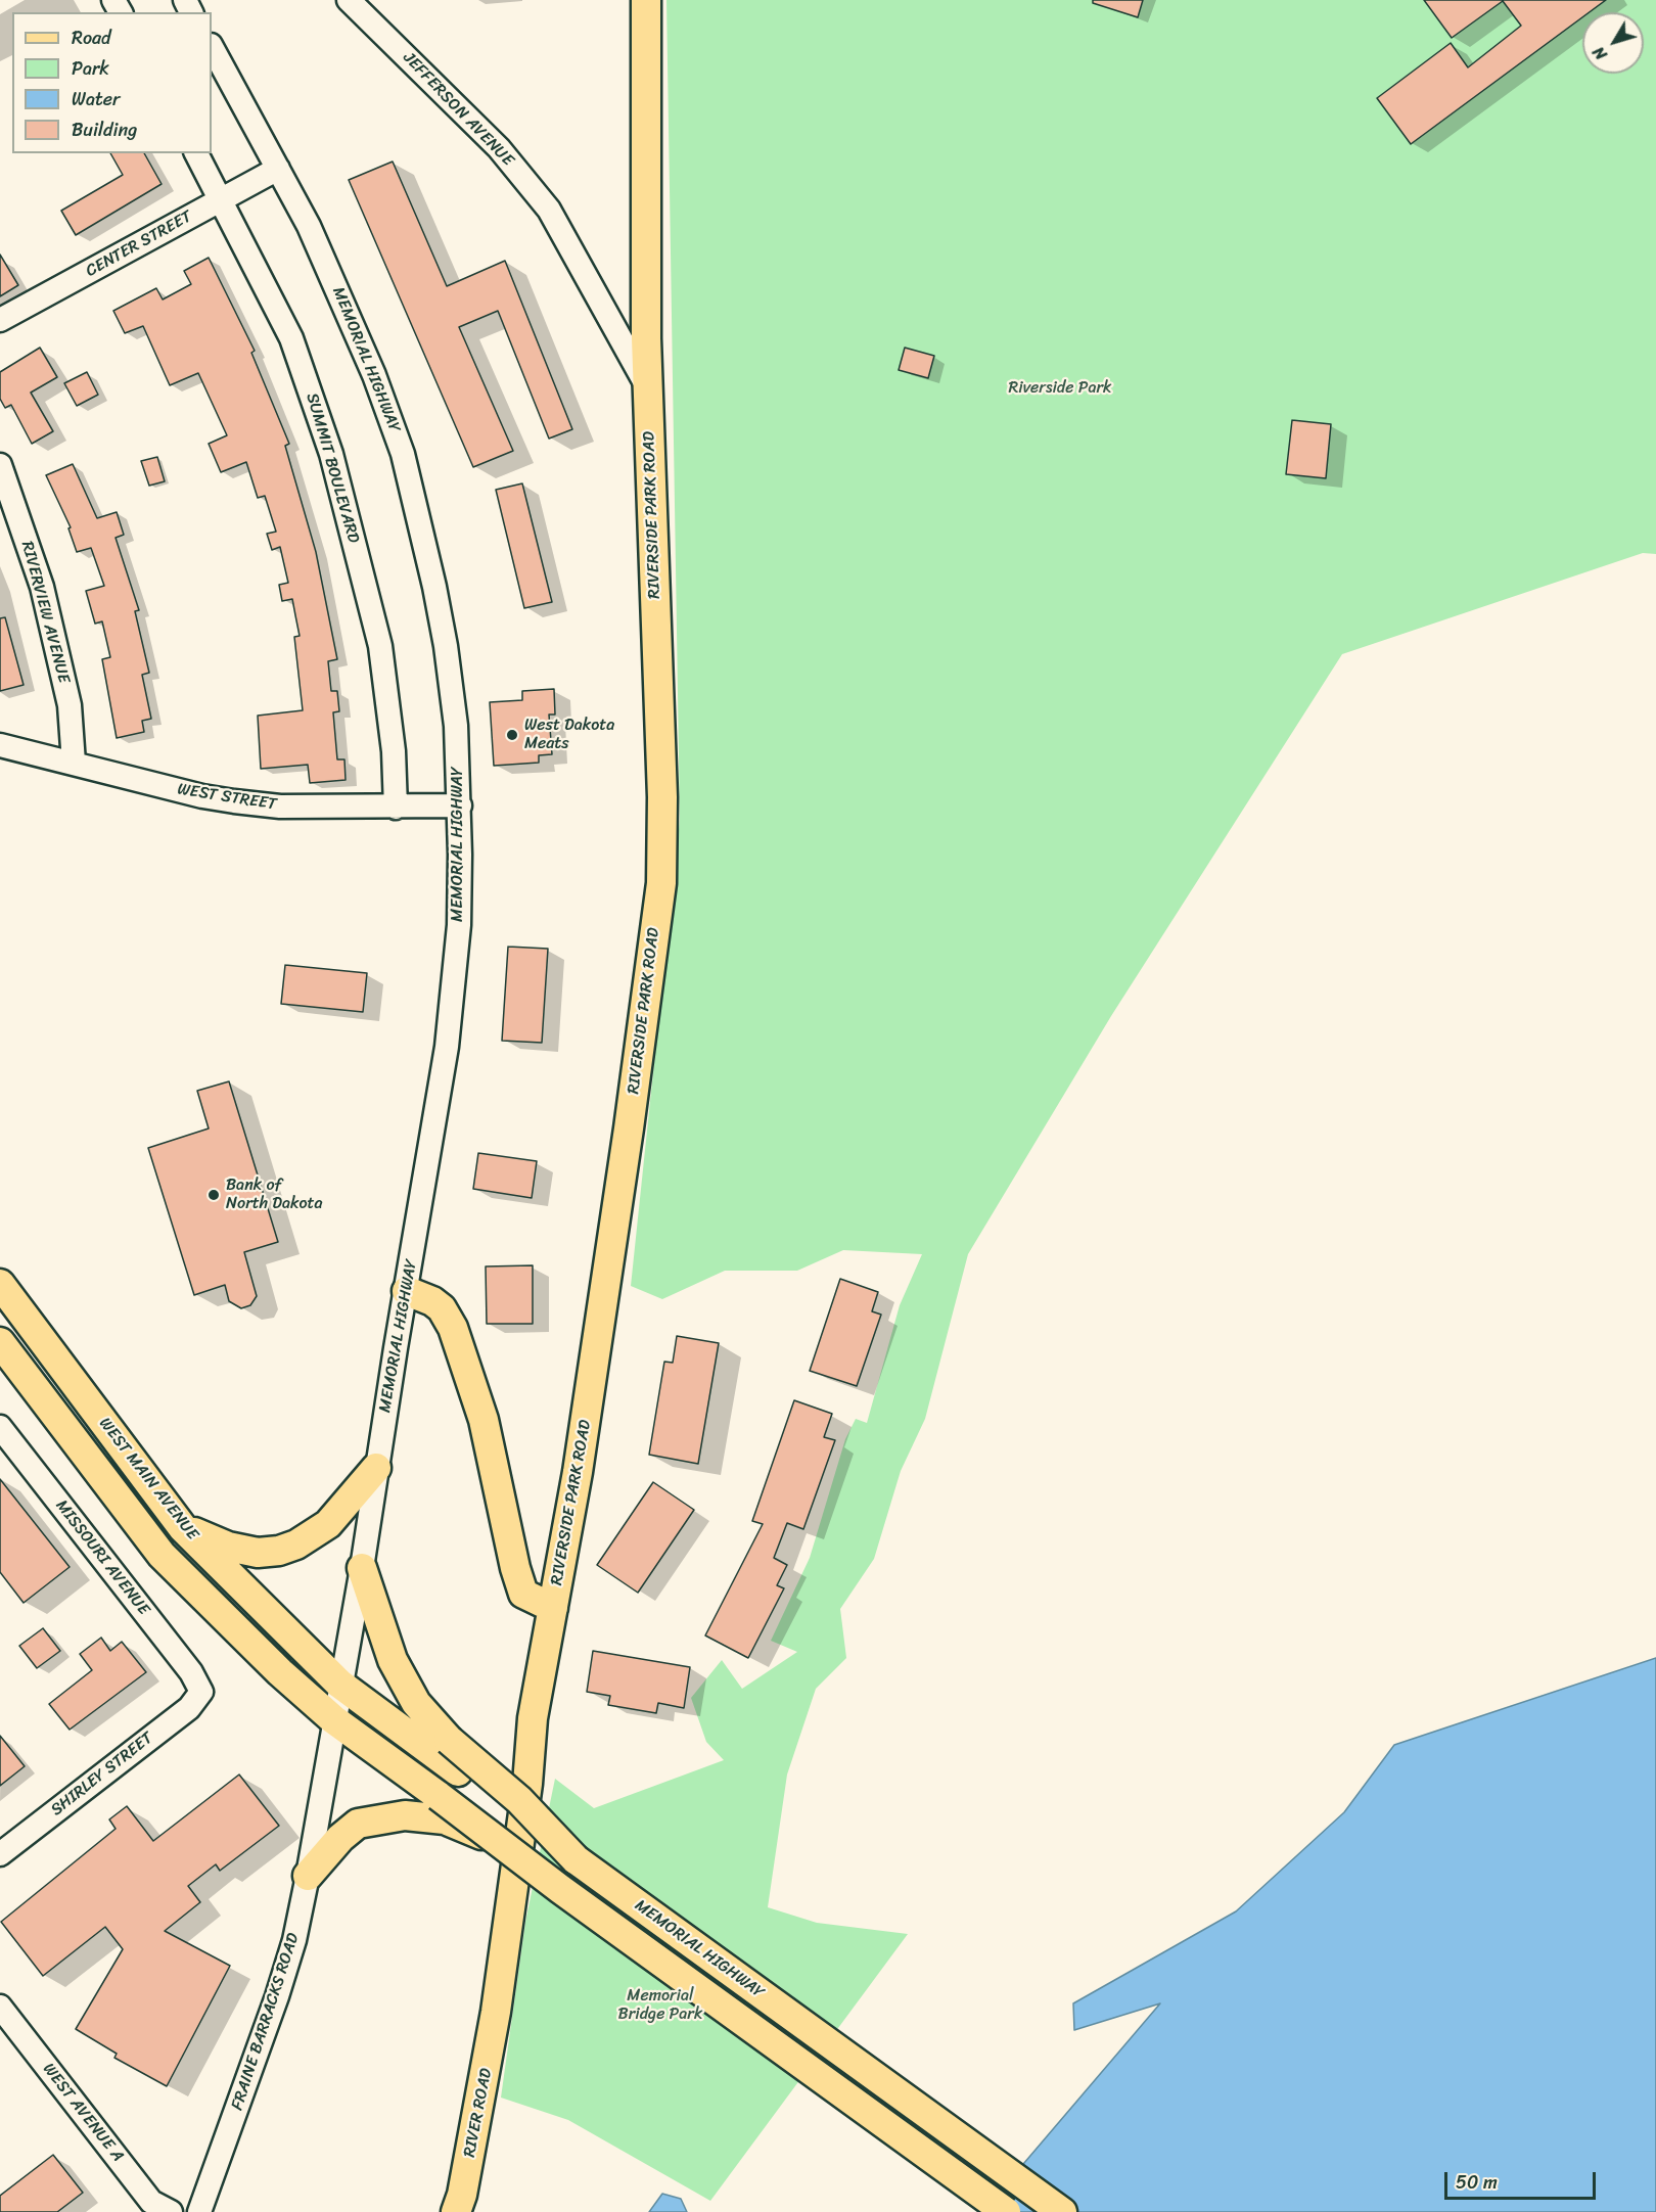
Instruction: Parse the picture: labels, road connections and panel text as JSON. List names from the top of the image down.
{
  "streets": {
    "main road": [
      "MEMORIAL HIGHWAY",
      "RIVERSIDE PARK ROAD",
      "WEST MAIN AVENUE",
      "RIVER ROAD"
    ],
    "street": [
      "JEFFERSON AVENUE",
      "CENTER STREET",
      "SUMMIT BOULEVARD",
      "RIVERVIEW AVENUE",
      "WEST STREET",
      "MISSOURI AVENUE",
      "SHIRLEY STREET",
      "FRAINE BARRACKS ROAD",
      "WEST AVENUE A"
    ]
  },
  "crossings": [
    ["JEFFERSON AVENUE", "RIVERSIDE PARK ROAD"],
    ["CENTER STREET", "MEMORIAL HIGHWAY"],
    ["CENTER STREET", "SUMMIT BOULEVARD"],
    ["MEMORIAL HIGHWAY", "WEST STREET"],
    ["MEMORIAL HIGHWAY", "WEST MAIN AVENUE"],
    ["MEMORIAL HIGHWAY", "FRAINE BARRACKS ROAD"],
    ["SUMMIT BOULEVARD", "WEST STREET"],
    ["RIVERSIDE PARK ROAD", "RIVER ROAD"],
    ["RIVERVIEW AVENUE", "WEST STREET"],
    ["WEST MAIN AVENUE", "FRAINE BARRACKS ROAD"],
    ["MISSOURI AVENUE", "SHIRLEY STREET"]
  ],
  "parks": ["Riverside Park", "Memorial Bridge Park"],
  "places": ["West Dakota Meats", "Bank of North Dakota"],
  "legend": [
    "Road",
    "Park",
    "Water",
    "Building"
  ],
  "scale_bar": "50 m",
  "north": "bottom left"
}
